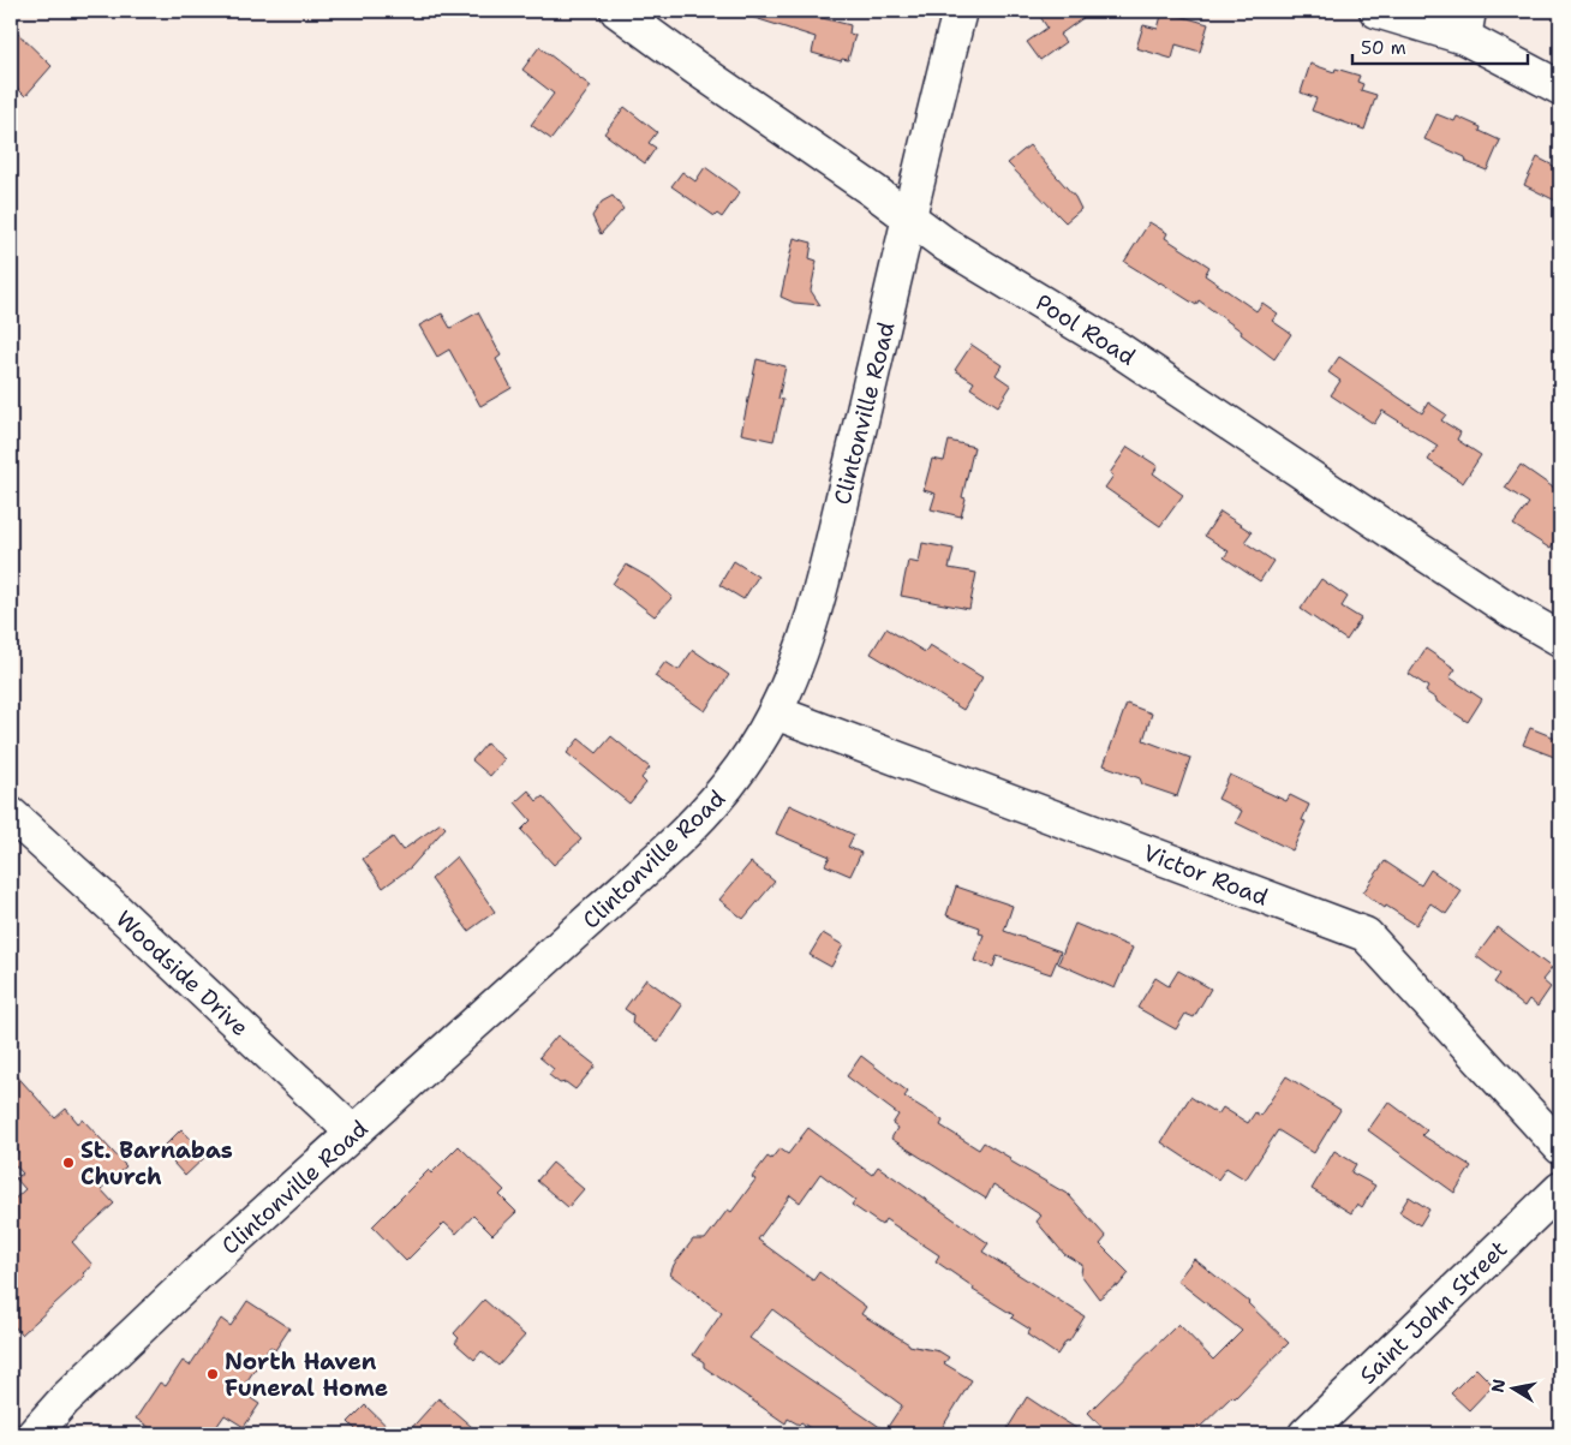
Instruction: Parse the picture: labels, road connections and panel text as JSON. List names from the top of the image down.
{
  "streets": {
    "street": [
      "Pool Road",
      "Clintonville Road",
      "Victor Road",
      "Woodside Drive",
      "Saint John Street"
    ]
  },
  "crossings": [
    ["Pool Road", "Clintonville Road"],
    ["Clintonville Road", "Victor Road"],
    ["Clintonville Road", "Woodside Drive"]
  ],
  "places": ["St. Barnabas Church", "North Haven Funeral Home"],
  "scale_bar": "50 m",
  "north": "left"
}
